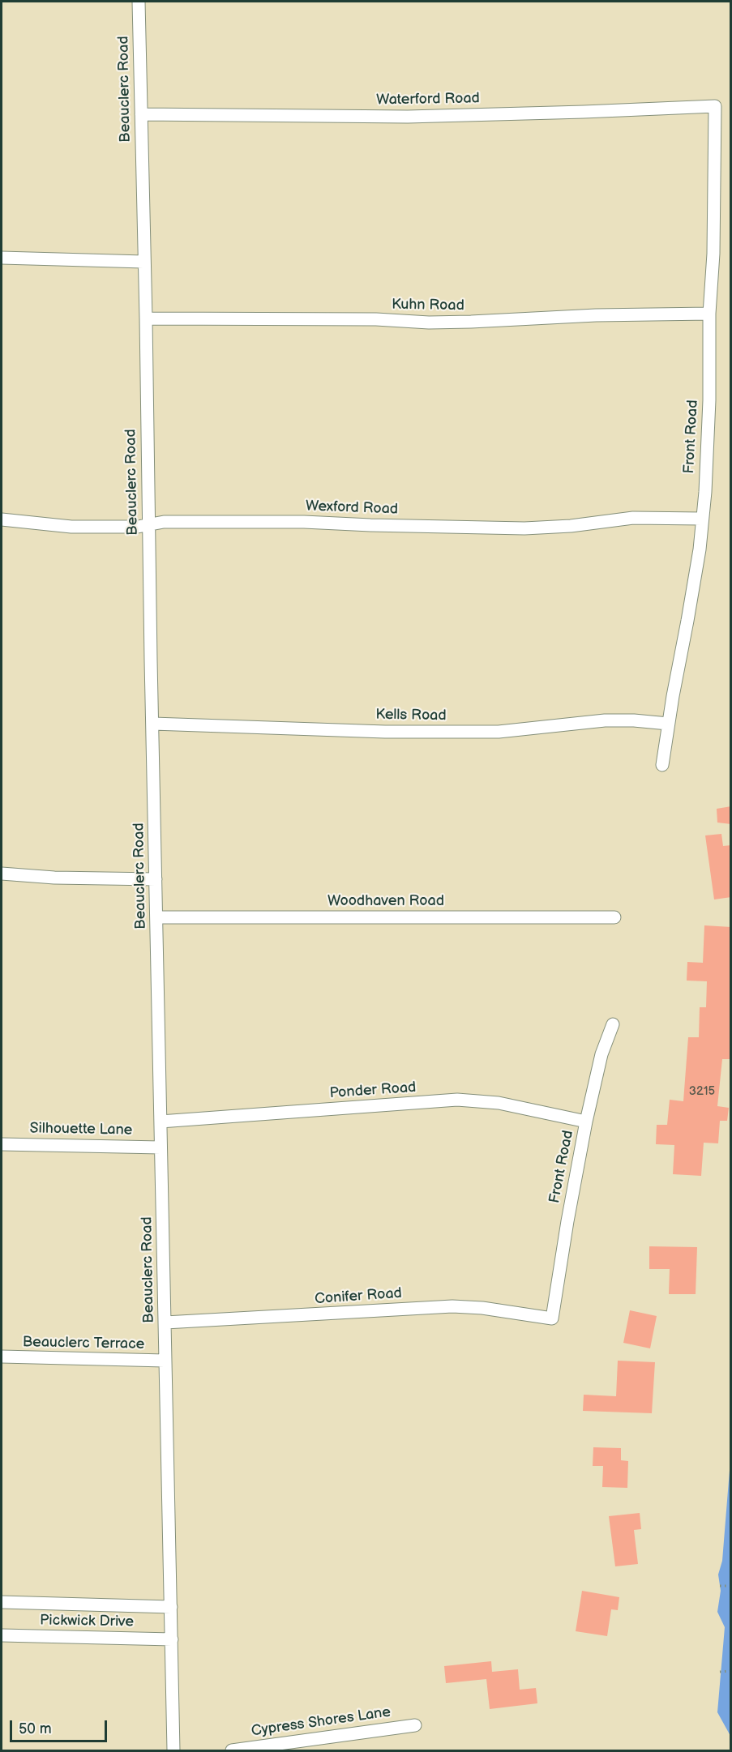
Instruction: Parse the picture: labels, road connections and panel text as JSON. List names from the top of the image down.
{
  "streets": {
    "street": [
      "Beauclerc Road",
      "Waterford Road",
      "Kuhn Road",
      "Front Road",
      "Wexford Road",
      "Kells Road",
      "Woodhaven Road",
      "Ponder Road",
      "Silhouette Lane",
      "Conifer Road",
      "Beauclerc Terrace",
      "Pickwick Drive",
      "Cypress Shores Lane"
    ]
  },
  "crossings": [
    ["Beauclerc Road", "Waterford Road"],
    ["Beauclerc Road", "Kuhn Road"],
    ["Beauclerc Road", "Wexford Road"],
    ["Beauclerc Road", "Kells Road"],
    ["Beauclerc Road", "Woodhaven Road"],
    ["Beauclerc Road", "Ponder Road"],
    ["Beauclerc Road", "Silhouette Lane"],
    ["Beauclerc Road", "Conifer Road"],
    ["Beauclerc Road", "Beauclerc Terrace"],
    ["Beauclerc Road", "Pickwick Drive"],
    ["Waterford Road", "Front Road"],
    ["Kuhn Road", "Front Road"],
    ["Front Road", "Wexford Road"],
    ["Front Road", "Kells Road"],
    ["Front Road", "Ponder Road"],
    ["Front Road", "Conifer Road"]
  ],
  "house_numbers": ["3215"],
  "scale_bar": "50 m"
}
